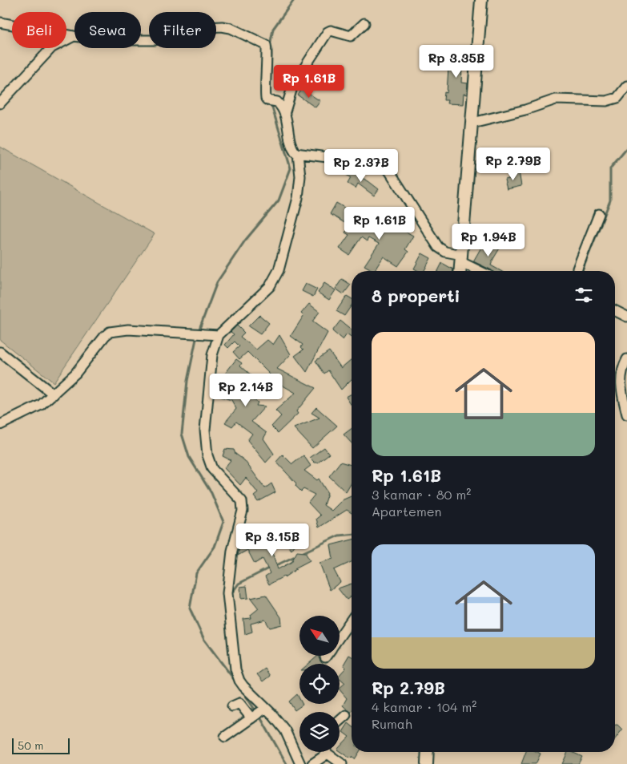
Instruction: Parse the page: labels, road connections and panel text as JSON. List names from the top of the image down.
{
  "scale_bar": "50 m",
  "north": "top left",
  "page": {
    "chip": ["Beli", "Sewa", "Filter"],
    "price": [
      "Rp 3.35B",
      "Rp 1.61B",
      "Rp 2.79B",
      "Rp 2.37B",
      "Rp 1.61B",
      "Rp 1.94B",
      "Rp 2.14B",
      "Rp 3.15B"
    ],
    "heading": "8 properti",
    "list": [
      {
        "name": "Rp 1.61B",
        "note": "3 kamar · 80 m² · Apartemen"
      },
      {
        "name": "Rp 2.79B",
        "note": "4 kamar · 104 m² · Rumah"
      }
    ],
    "scale": "50 m"
  }
}
